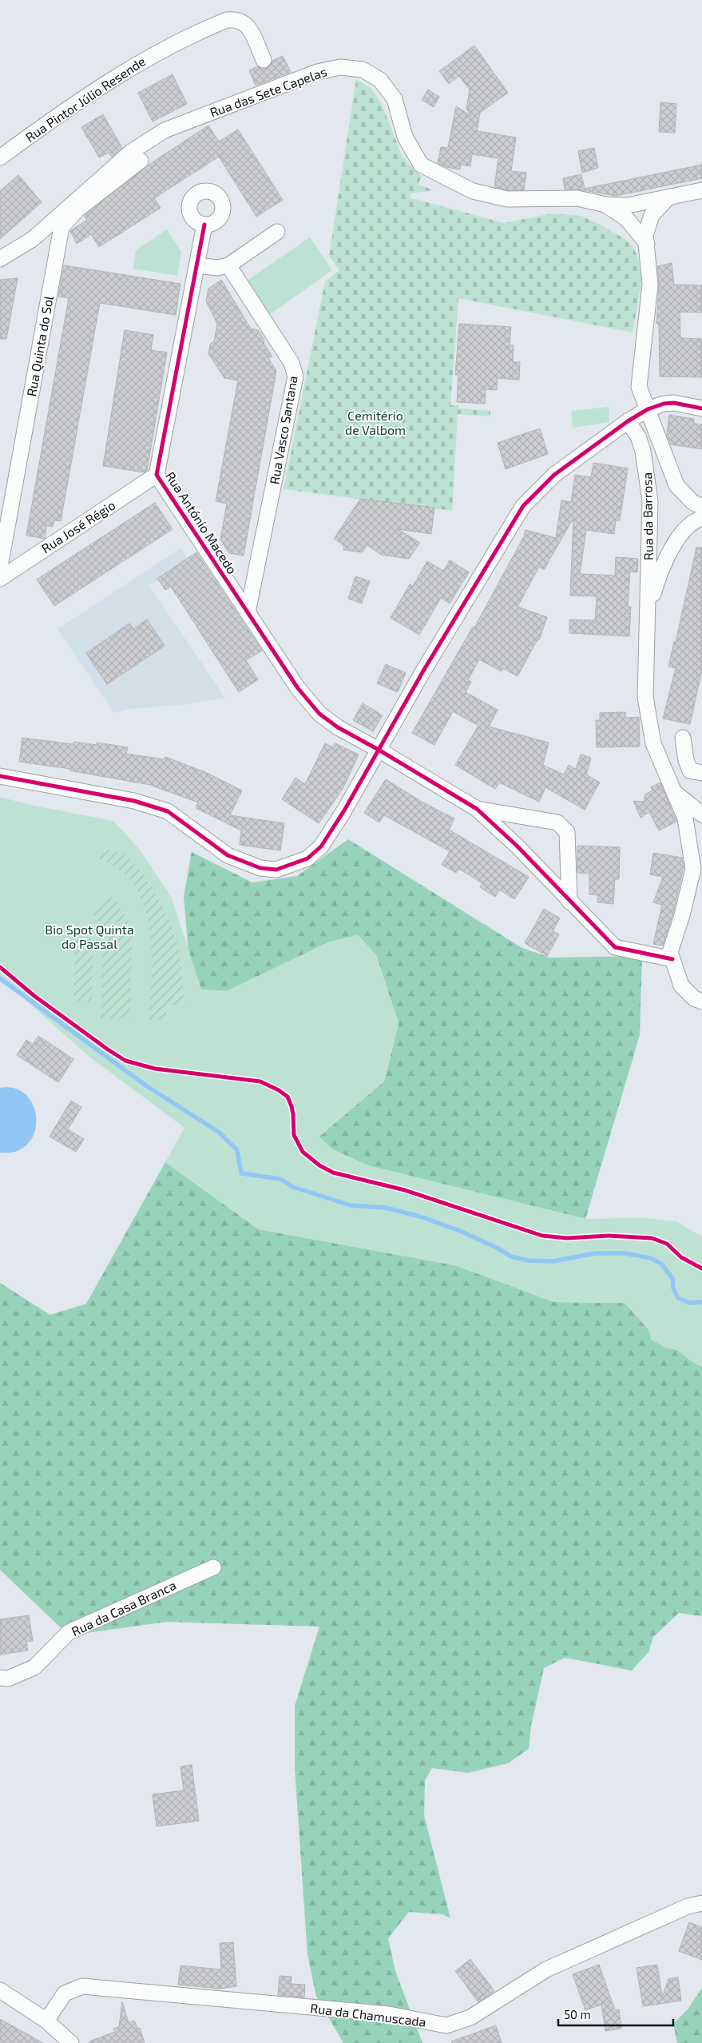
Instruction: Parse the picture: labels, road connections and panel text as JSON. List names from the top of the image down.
{
  "streets": {
    "street": [
      "Rua das Sete Capelas",
      "Rua Pintor Júlio Resende",
      "Rua Quinta do Sol",
      "Rua Vasco Santana",
      "Rua da Barrosa",
      "Rua António Macedo",
      "Rua José Régio",
      "Rua da Casa Branca",
      "Rua da Chamuscada"
    ]
  },
  "crossings": [
    ["Rua Vasco Santana", "Rua António Macedo"],
    ["Rua António Macedo", "Rua José Régio"]
  ],
  "parks": ["Cemitério de Valbom", "Bio Spot Quinta do Passal"],
  "scale_bar": "50 m"
}
